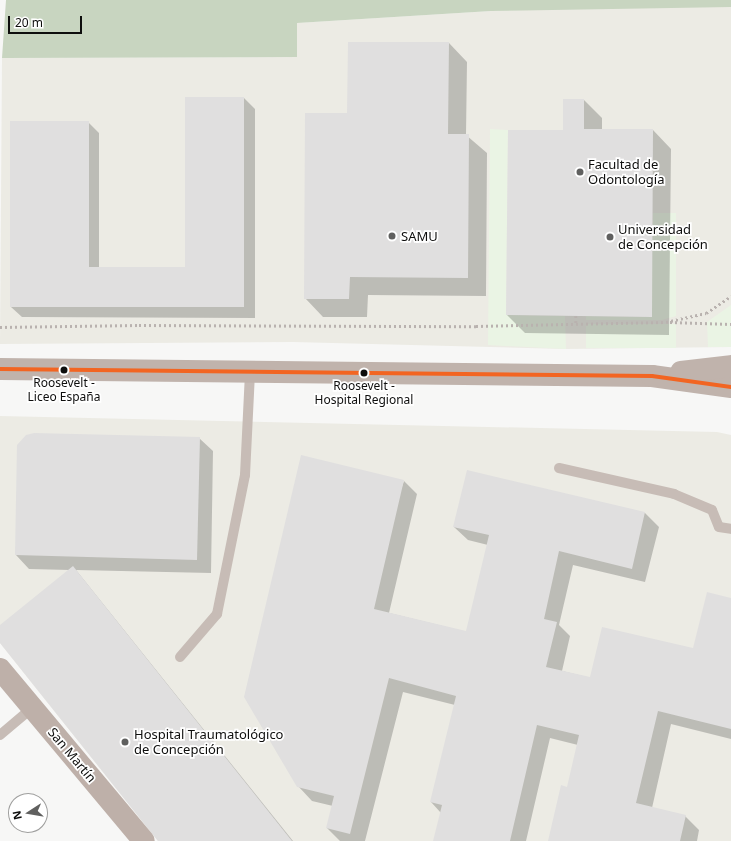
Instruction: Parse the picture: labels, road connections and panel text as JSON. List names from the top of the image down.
{
  "streets": {
    "main road": ["San Martín"]
  },
  "places": [
    "Facultad de Odontología",
    "SAMU",
    "Universidad de Concepción",
    "Roosevelt - Liceo España",
    "Roosevelt - Hospital Regional",
    "Hospital Traumatológico de Concepción"
  ],
  "scale_bar": "20 m",
  "north": "left"
}
